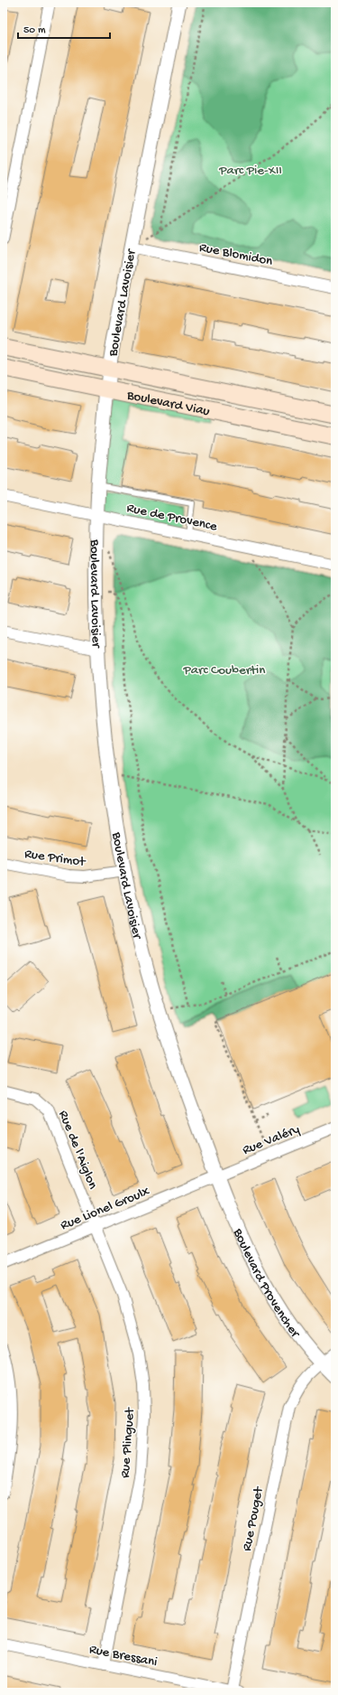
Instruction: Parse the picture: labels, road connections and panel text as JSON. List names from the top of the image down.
{
  "streets": {
    "main road": ["Boulevard Viau"],
    "street": [
      "Rue Blomidon",
      "Boulevard Lavoisier",
      "Rue de Provence",
      "Rue Primot",
      "Rue Valéry",
      "Rue de l'Aiglon",
      "Rue Lionel Groulx",
      "Boulevard Provencher",
      "Rue Plinguet",
      "Rue Pouget",
      "Rue Bressani"
    ]
  },
  "crossings": [
    ["Rue Blomidon", "Boulevard Lavoisier"],
    ["Boulevard Lavoisier", "Boulevard Viau"],
    ["Boulevard Lavoisier", "Rue de Provence"],
    ["Boulevard Lavoisier", "Rue Primot"],
    ["Boulevard Lavoisier", "Rue Valéry"],
    ["Boulevard Lavoisier", "Rue Lionel Groulx"],
    ["Boulevard Lavoisier", "Boulevard Provencher"],
    ["Rue Valéry", "Rue Lionel Groulx"],
    ["Rue Valéry", "Boulevard Provencher"],
    ["Rue de l'Aiglon", "Rue Lionel Groulx"],
    ["Rue de l'Aiglon", "Rue Plinguet"],
    ["Rue Lionel Groulx", "Boulevard Provencher"],
    ["Rue Lionel Groulx", "Rue Plinguet"],
    ["Boulevard Provencher", "Rue Pouget"],
    ["Rue Plinguet", "Rue Bressani"],
    ["Rue Pouget", "Rue Bressani"]
  ],
  "parks": ["Parc Pie-XII", "Parc Coubertin"],
  "scale_bar": "50 m"
}
